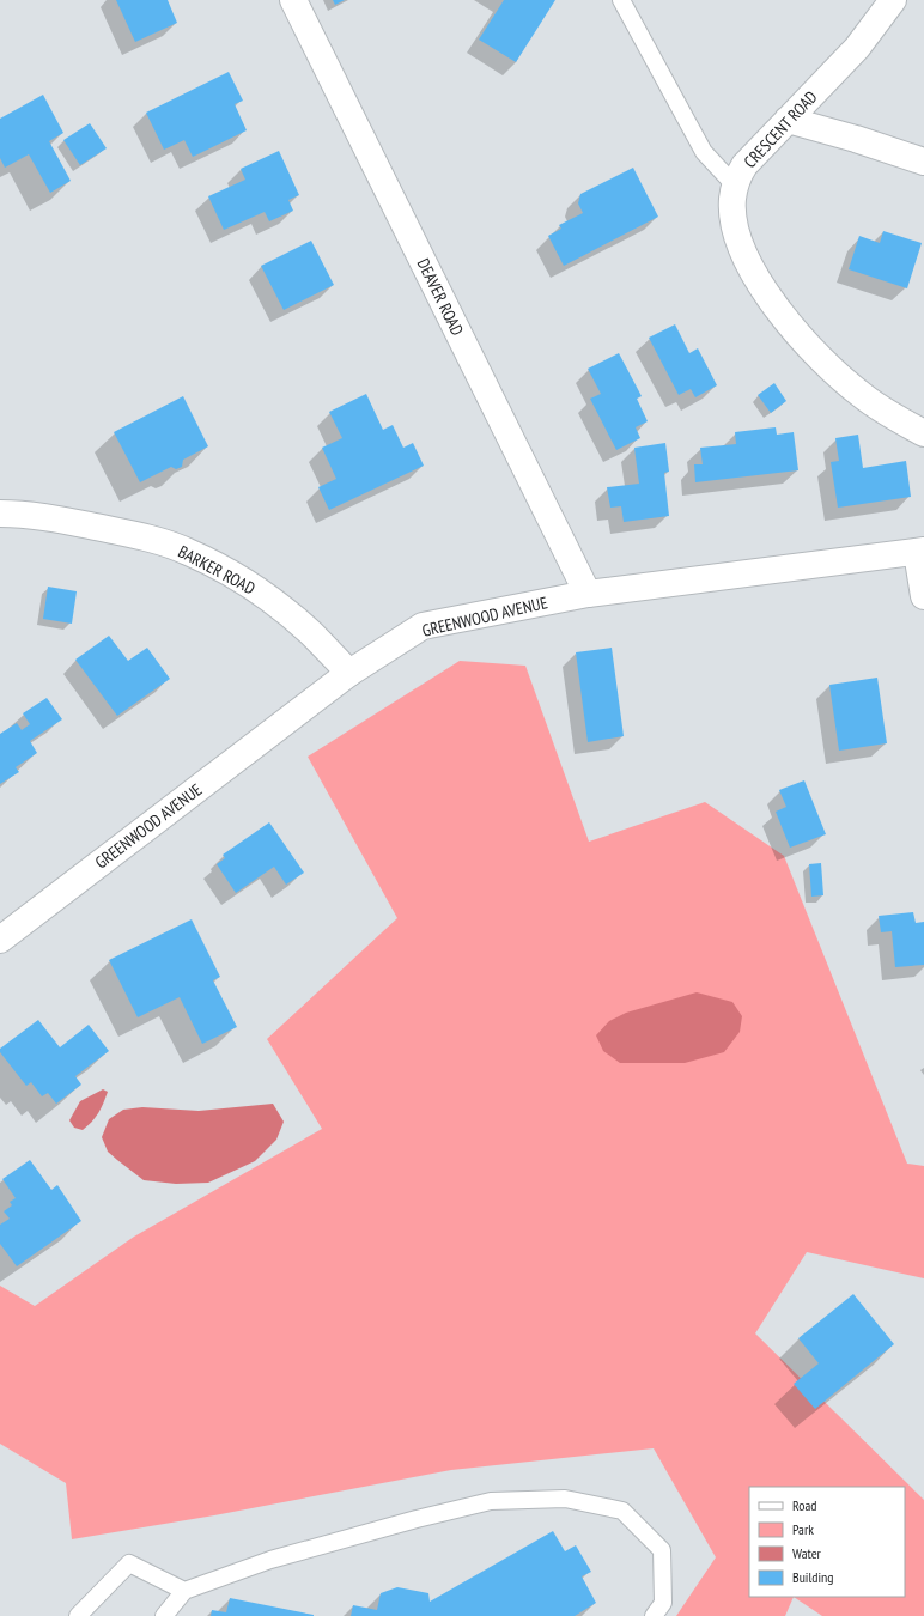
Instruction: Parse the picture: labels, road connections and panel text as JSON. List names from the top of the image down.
{
  "streets": {
    "street": [
      "CRESCENT ROAD",
      "DEAVER ROAD",
      "BARKER ROAD",
      "GREENWOOD AVENUE"
    ]
  },
  "crossings": [
    ["DEAVER ROAD", "GREENWOOD AVENUE"],
    ["BARKER ROAD", "GREENWOOD AVENUE"]
  ],
  "legend": [
    "Road",
    "Park",
    "Water",
    "Building"
  ]
}
